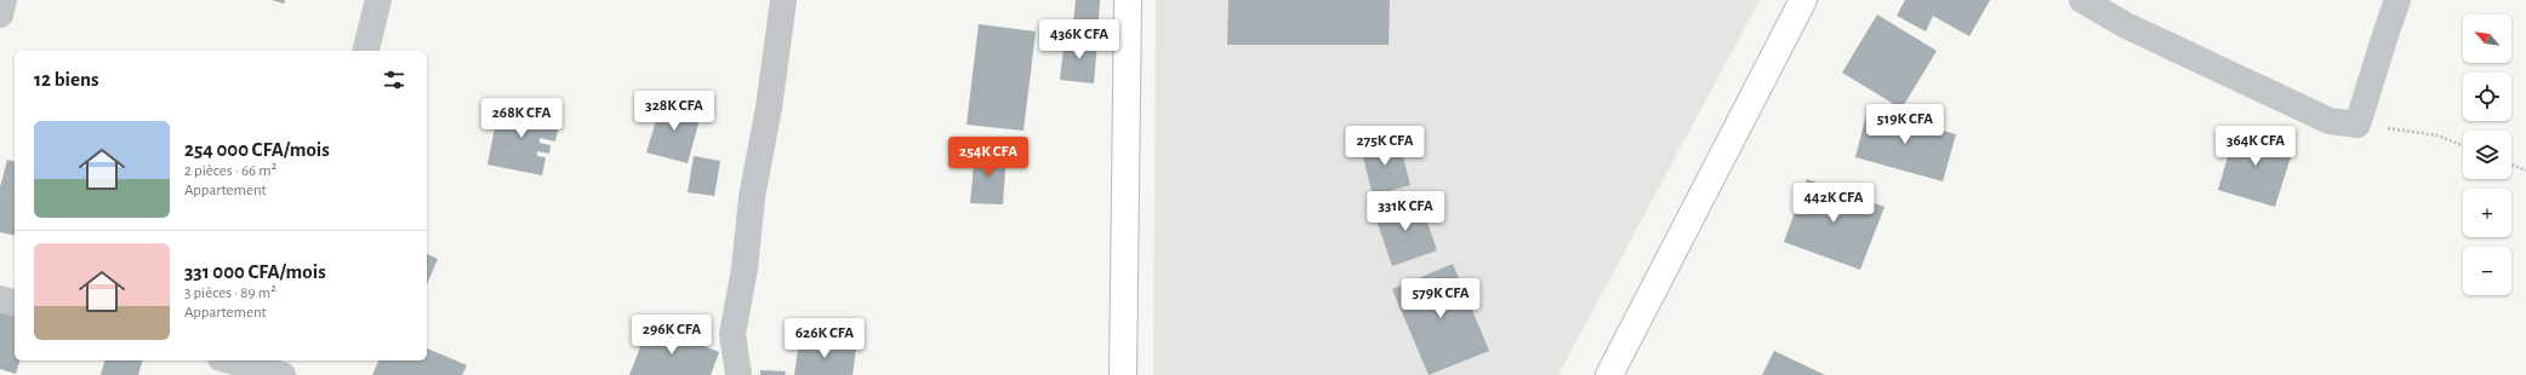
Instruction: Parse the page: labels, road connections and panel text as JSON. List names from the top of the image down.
{
  "north": "top left",
  "page": {
    "map_buttons": ["+", "−"],
    "price": [
      "436K CFA",
      "328K CFA",
      "268K CFA",
      "519K CFA",
      "275K CFA",
      "364K CFA",
      "254K CFA",
      "442K CFA",
      "331K CFA",
      "579K CFA",
      "296K CFA",
      "626K CFA"
    ],
    "heading": "12 biens",
    "list": [
      {
        "name": "254 000 CFA/mois",
        "note": "2 pièces · 66 m² · Appartement"
      },
      {
        "name": "331 000 CFA/mois",
        "note": "3 pièces · 89 m² · Appartement"
      }
    ]
  }
}
